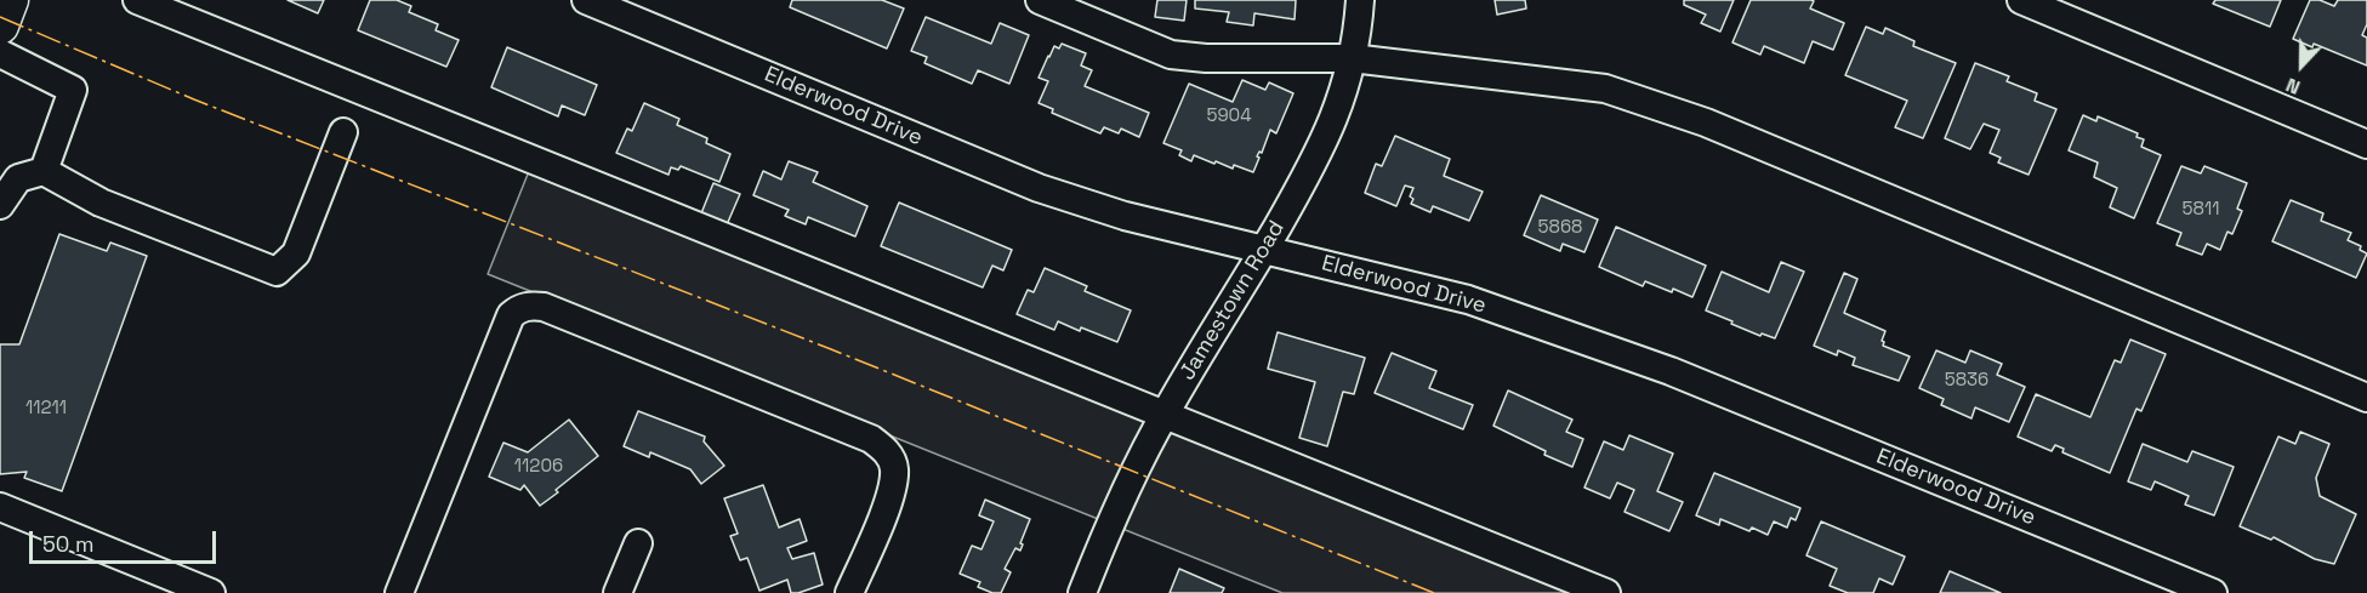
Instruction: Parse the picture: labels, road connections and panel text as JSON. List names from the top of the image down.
{
  "streets": {
    "street": ["Elderwood Drive", "Jamestown Road"]
  },
  "crossings": [
    ["Elderwood Drive", "Jamestown Road"]
  ],
  "house_numbers": [
    "5904",
    "5811",
    "5868",
    "5836",
    "11211",
    "11206"
  ],
  "scale_bar": "50 m",
  "north": "bottom"
}
